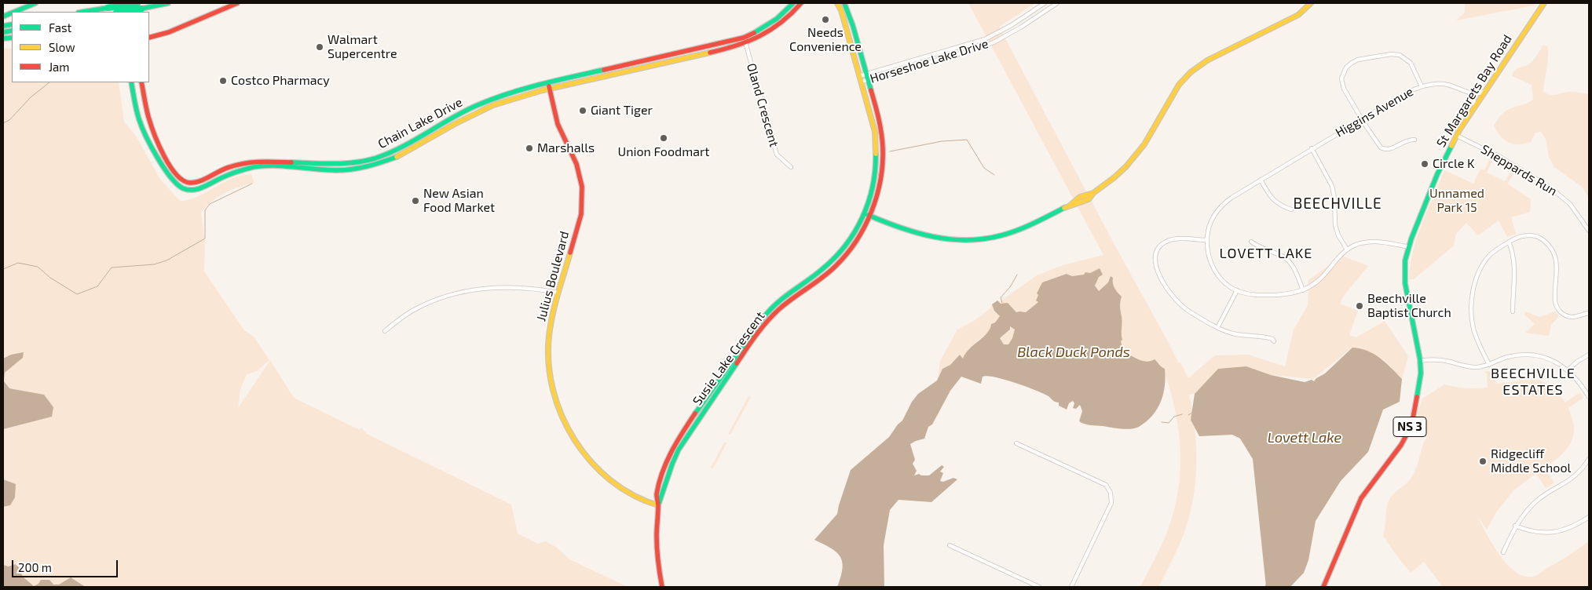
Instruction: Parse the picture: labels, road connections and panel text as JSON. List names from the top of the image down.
{
  "streets": {
    "main road": [
      "St Margarets Bay Road",
      "Chain Lake Drive",
      "Julius Boulevard",
      "Susie Lake Crescent",
      "NS 3"
    ],
    "street": [
      "Horseshoe Lake Drive",
      "Oland Crescent",
      "Higgins Avenue",
      "Sheppards Run"
    ]
  },
  "crossings": [
    ["Horseshoe Lake Drive", "Susie Lake Crescent"],
    ["St Margarets Bay Road", "Sheppards Run"],
    ["Oland Crescent", "Chain Lake Drive"],
    ["Chain Lake Drive", "Julius Boulevard"],
    ["Julius Boulevard", "Susie Lake Crescent"]
  ],
  "districts": ["BEECHVILLE", "LOVETT LAKE", "BEECHVILLE ESTATES"],
  "water": ["Black Duck Ponds", "Lovett Lake"],
  "parks": ["Unnamed Park 15"],
  "places": [
    "Needs Convenience",
    "Walmart Supercentre",
    "Costco Pharmacy",
    "Giant Tiger",
    "Union Foodmart",
    "Marshalls",
    "Circle K",
    "New Asian Food Market",
    "Beechville Baptist Church",
    "Ridgecliff Middle School"
  ],
  "legend": ["Fast", "Slow", "Jam"],
  "scale_bar": "200 m"
}
